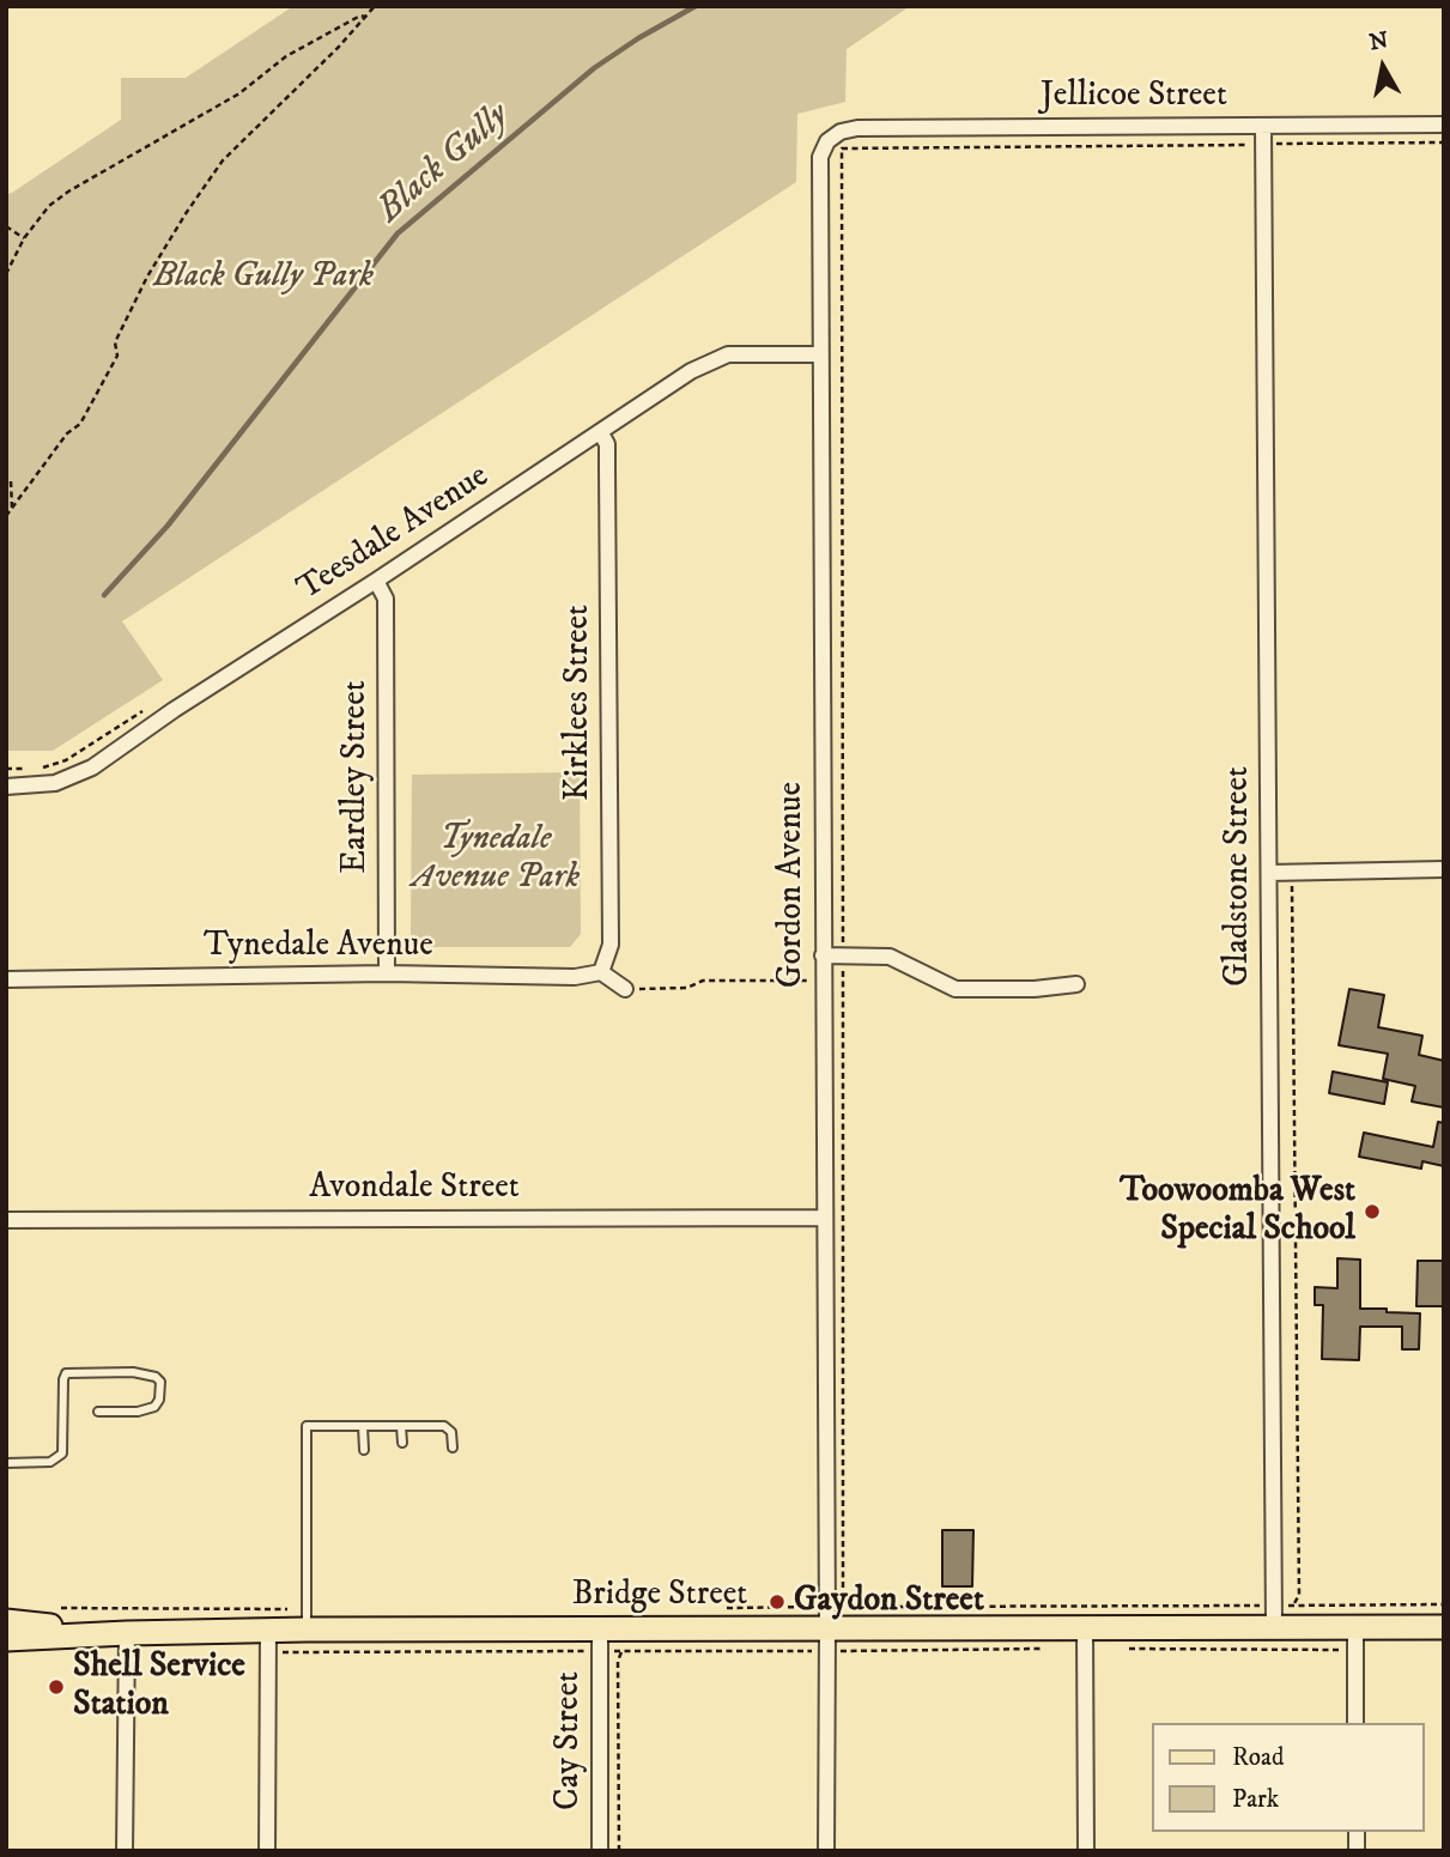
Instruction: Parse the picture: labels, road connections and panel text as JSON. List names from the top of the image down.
{
  "streets": {
    "main road": ["Bridge Street"],
    "street": [
      "Jellicoe Street",
      "Teesdale Avenue",
      "Kirklees Street",
      "Eardley Street",
      "Gladstone Street",
      "Gordon Avenue",
      "Tynedale Avenue",
      "Avondale Street",
      "Cay Street"
    ]
  },
  "crossings": [
    ["Jellicoe Street", "Gladstone Street"],
    ["Jellicoe Street", "Gordon Avenue"],
    ["Teesdale Avenue", "Kirklees Street"],
    ["Teesdale Avenue", "Eardley Street"],
    ["Teesdale Avenue", "Gordon Avenue"],
    ["Kirklees Street", "Tynedale Avenue"],
    ["Eardley Street", "Tynedale Avenue"],
    ["Gladstone Street", "Bridge Street"],
    ["Gordon Avenue", "Avondale Street"],
    ["Gordon Avenue", "Bridge Street"],
    ["Bridge Street", "Cay Street"]
  ],
  "water": ["Black Gully"],
  "parks": ["Black Gully Park", "Tynedale Avenue Park"],
  "places": ["Toowoomba West Special School", "Gaydon Street", "Shell Service Station"],
  "legend": ["Road", "Park"],
  "north": "top"
}
